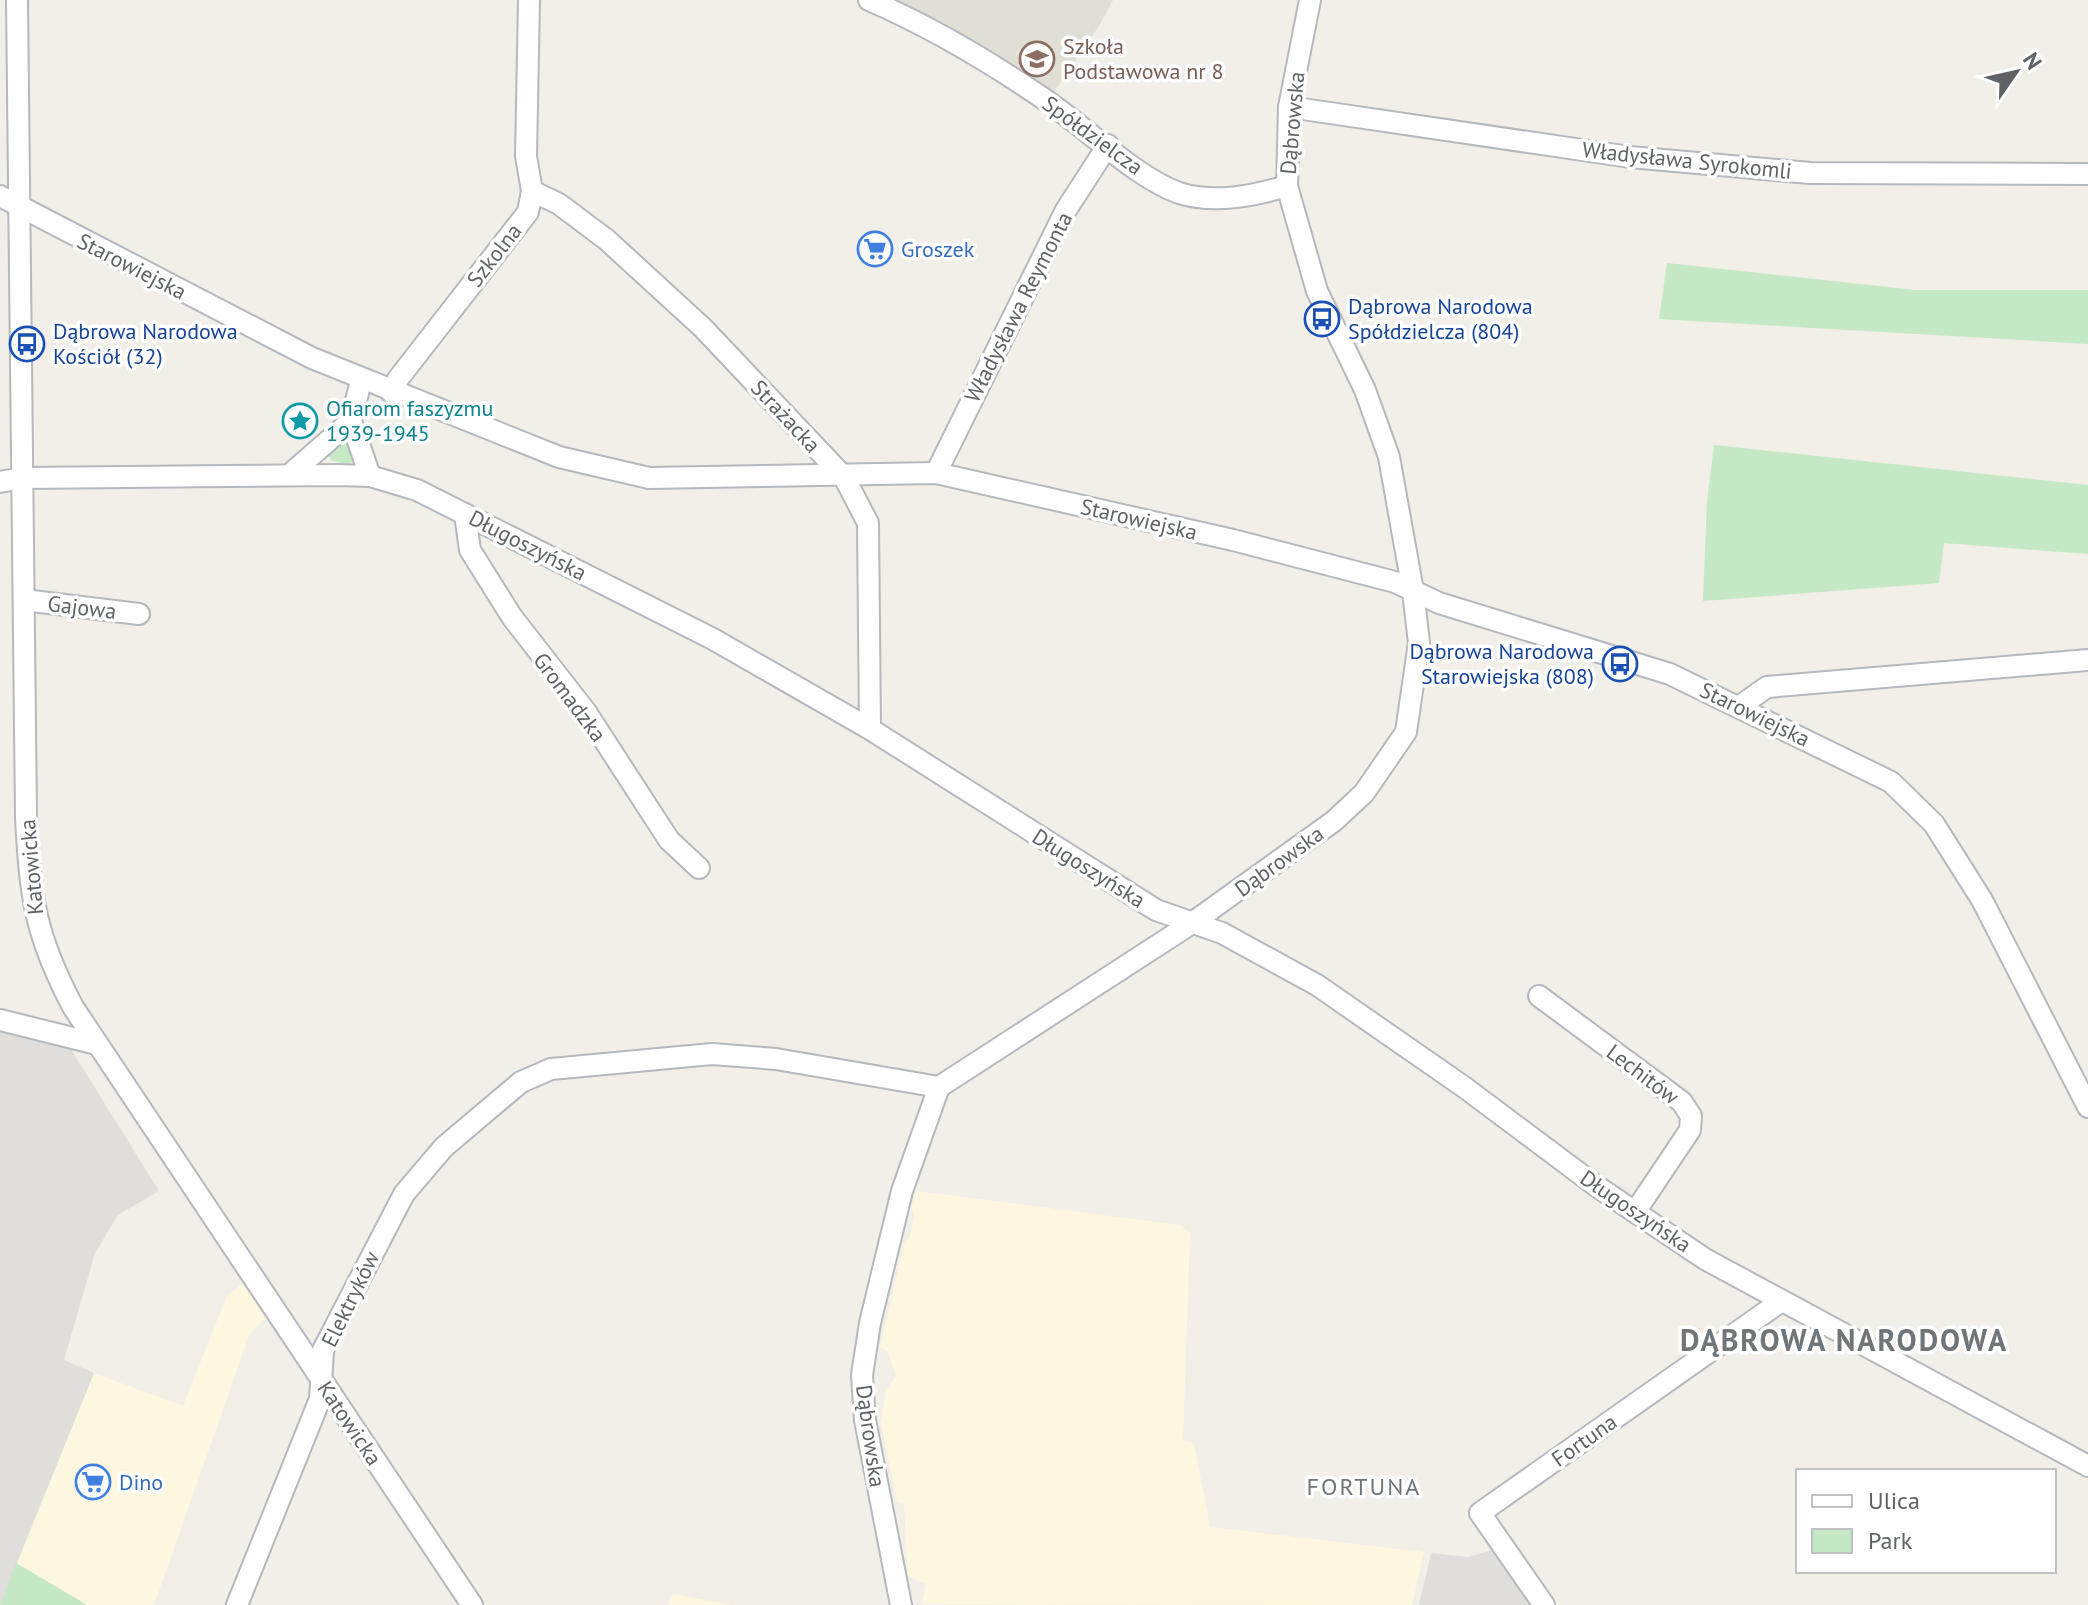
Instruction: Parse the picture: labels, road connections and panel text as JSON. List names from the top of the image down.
{
  "streets": {
    "street": [
      "Dąbrowska",
      "Spółdzielcza",
      "Władysława Syrokomli",
      "Szkolna",
      "Starowiejska",
      "Władysława Reymonta",
      "Strażacka",
      "Długoszyńska",
      "Gajowa",
      "Gromadzka",
      "Katowicka",
      "Lechitów",
      "Elektryków",
      "Fortuna"
    ]
  },
  "crossings": [
    ["Dąbrowska", "Spółdzielcza"],
    ["Dąbrowska", "Władysława Syrokomli"],
    ["Dąbrowska", "Starowiejska"],
    ["Dąbrowska", "Długoszyńska"],
    ["Dąbrowska", "Elektryków"],
    ["Spółdzielcza", "Władysława Reymonta"],
    ["Szkolna", "Starowiejska"],
    ["Szkolna", "Strażacka"],
    ["Starowiejska", "Władysława Reymonta"],
    ["Starowiejska", "Strażacka"],
    ["Starowiejska", "Katowicka"],
    ["Strażacka", "Długoszyńska"],
    ["Długoszyńska", "Gromadzka"],
    ["Długoszyńska", "Katowicka"],
    ["Długoszyńska", "Lechitów"],
    ["Długoszyńska", "Fortuna"],
    ["Gajowa", "Katowicka"],
    ["Katowicka", "Elektryków"]
  ],
  "districts": ["DĄBROWA NARODOWA", "FORTUNA"],
  "places": {
    "school or university": ["Szkoła Podstawowa nr 8"],
    "supermarket": ["Groszek", "Dino"],
    "bus stop": ["Dąbrowa Narodowa Spółdzielcza (804)", "Dąbrowa Narodowa Kościół (32)", "Dąbrowa Narodowa Starowiejska (808)"],
    "place": ["Ofiarom faszyzmu 1939-1945"]
  },
  "legend": ["Ulica", "Park"],
  "north": "top right"
}
